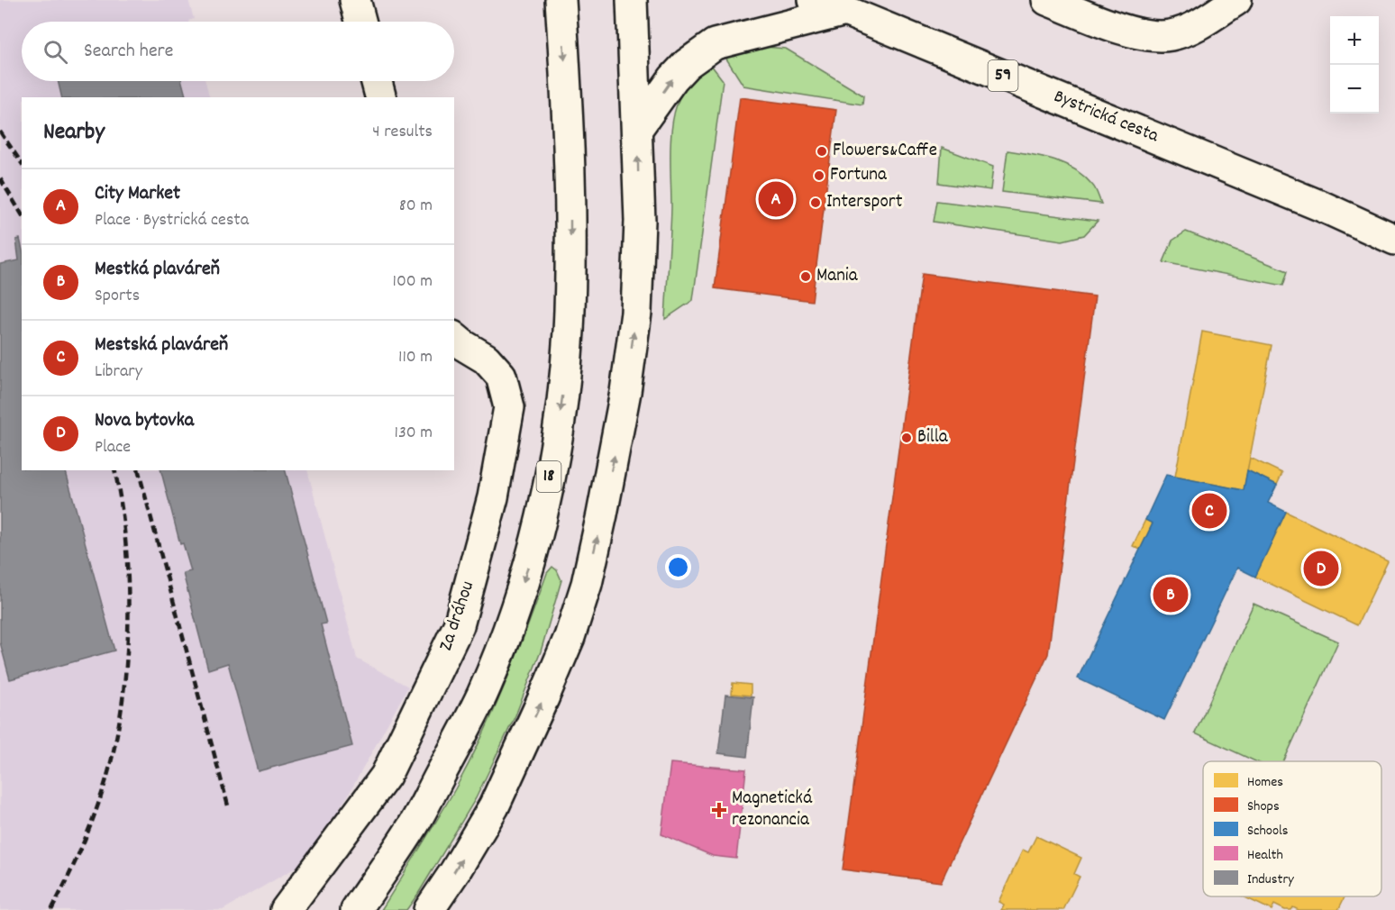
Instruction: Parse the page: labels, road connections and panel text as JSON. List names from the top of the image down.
{
  "streets": {
    "main road": [
      "59",
      "Bystrická cesta",
      "18",
      "Za dráhou"
    ]
  },
  "places": {
    "other": [
      "Flowers&Caffe",
      "Fortuna",
      "Intersport",
      "Mania",
      "Billa"
    ],
    "health": ["Magnetická rezonancia"]
  },
  "legend": [
    "Homes",
    "Shops",
    "Schools",
    "Health",
    "Industry"
  ],
  "page": {
    "map_buttons": ["+", "−"],
    "search": "Search here",
    "heading": ["Nearby", "4 results"],
    "list": [
      {
        "mark": "A",
        "name": "City Market",
        "note": "Place · Bystrická cesta",
        "value": "80 m"
      },
      {
        "mark": "B",
        "name": "Mestká plaváreň",
        "note": "Sports",
        "value": "100 m"
      },
      {
        "mark": "C",
        "name": "Mestská plaváreň",
        "note": "Library",
        "value": "110 m"
      },
      {
        "mark": "D",
        "name": "Nova bytovka",
        "note": "Place",
        "value": "130 m"
      }
    ],
    "pins": [
      "A",
      "C",
      "D",
      "B"
    ]
  }
}
